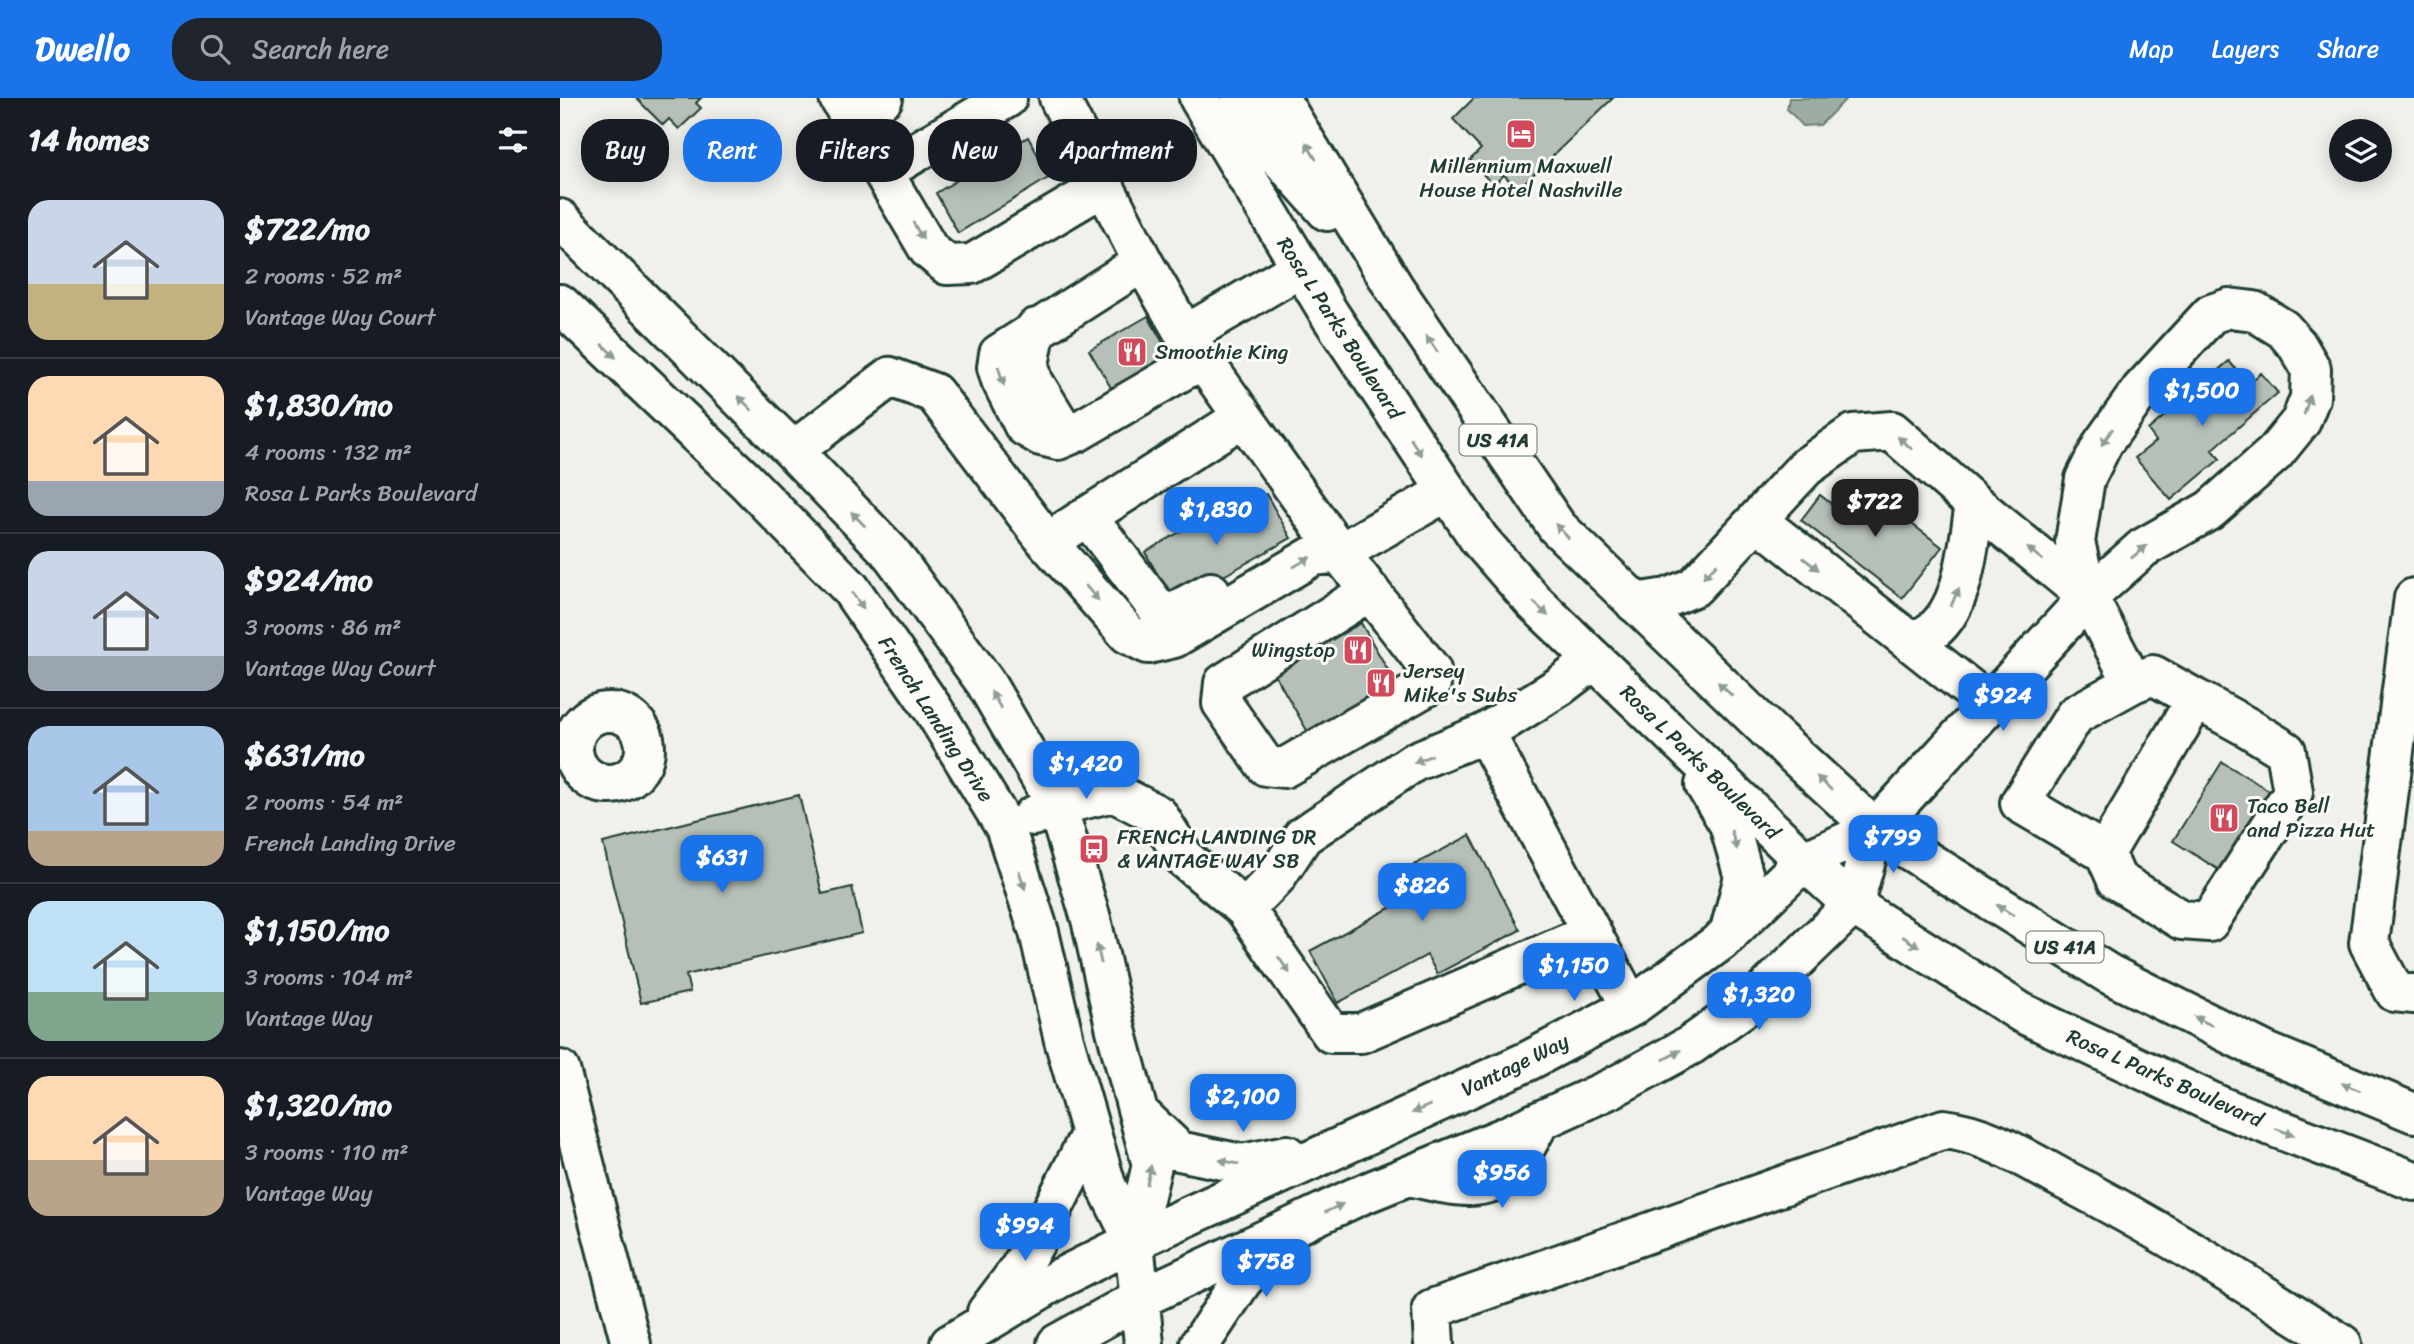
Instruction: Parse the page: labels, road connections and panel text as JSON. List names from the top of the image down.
{
  "streets": {
    "street": [
      "Rosa L Parks Boulevard",
      "US 41A",
      "French Landing Drive",
      "Vantage Way"
    ]
  },
  "crossings": [
    ["Rosa L Parks Boulevard", "Vantage Way"],
    ["US 41A", "Vantage Way"],
    ["French Landing Drive", "Vantage Way"]
  ],
  "places": {
    "hotel": ["Millennium Maxwell House Hotel Nashville"],
    "restaurant": [
      "Smoothie King",
      "Wingstop",
      "Jersey Mike's Subs",
      "Taco Bell and Pizza Hut"
    ],
    "bus stop": ["FRENCH LANDING DR & VANTAGE WAY SB"]
  },
  "page": {
    "header": "Dwello",
    "search": "Search here",
    "nav": ["Map", "Layers", "Share"],
    "heading": "14 homes",
    "chip": [
      "Buy",
      "Rent",
      "Filters",
      "New",
      "Apartment"
    ],
    "list": [
      {
        "name": "$722/mo",
        "note": "2 rooms · 52 m² · Vantage Way Court"
      },
      {
        "name": "$1,830/mo",
        "note": "4 rooms · 132 m² · Rosa L Parks Boulevard"
      },
      {
        "name": "$924/mo",
        "note": "3 rooms · 86 m² · Vantage Way Court"
      },
      {
        "name": "$631/mo",
        "note": "2 rooms · 54 m² · French Landing Drive"
      },
      {
        "name": "$1,150/mo",
        "note": "3 rooms · 104 m² · Vantage Way"
      },
      {
        "name": "$1,320/mo",
        "note": "3 rooms · 110 m² · Vantage Way"
      }
    ],
    "price": [
      "$1,500",
      "$722",
      "$1,830",
      "$924",
      "$1,420",
      "$799",
      "$631",
      "$826",
      "$1,150",
      "$1,320",
      "$2,100",
      "$956",
      "$994",
      "$758"
    ]
  }
}
